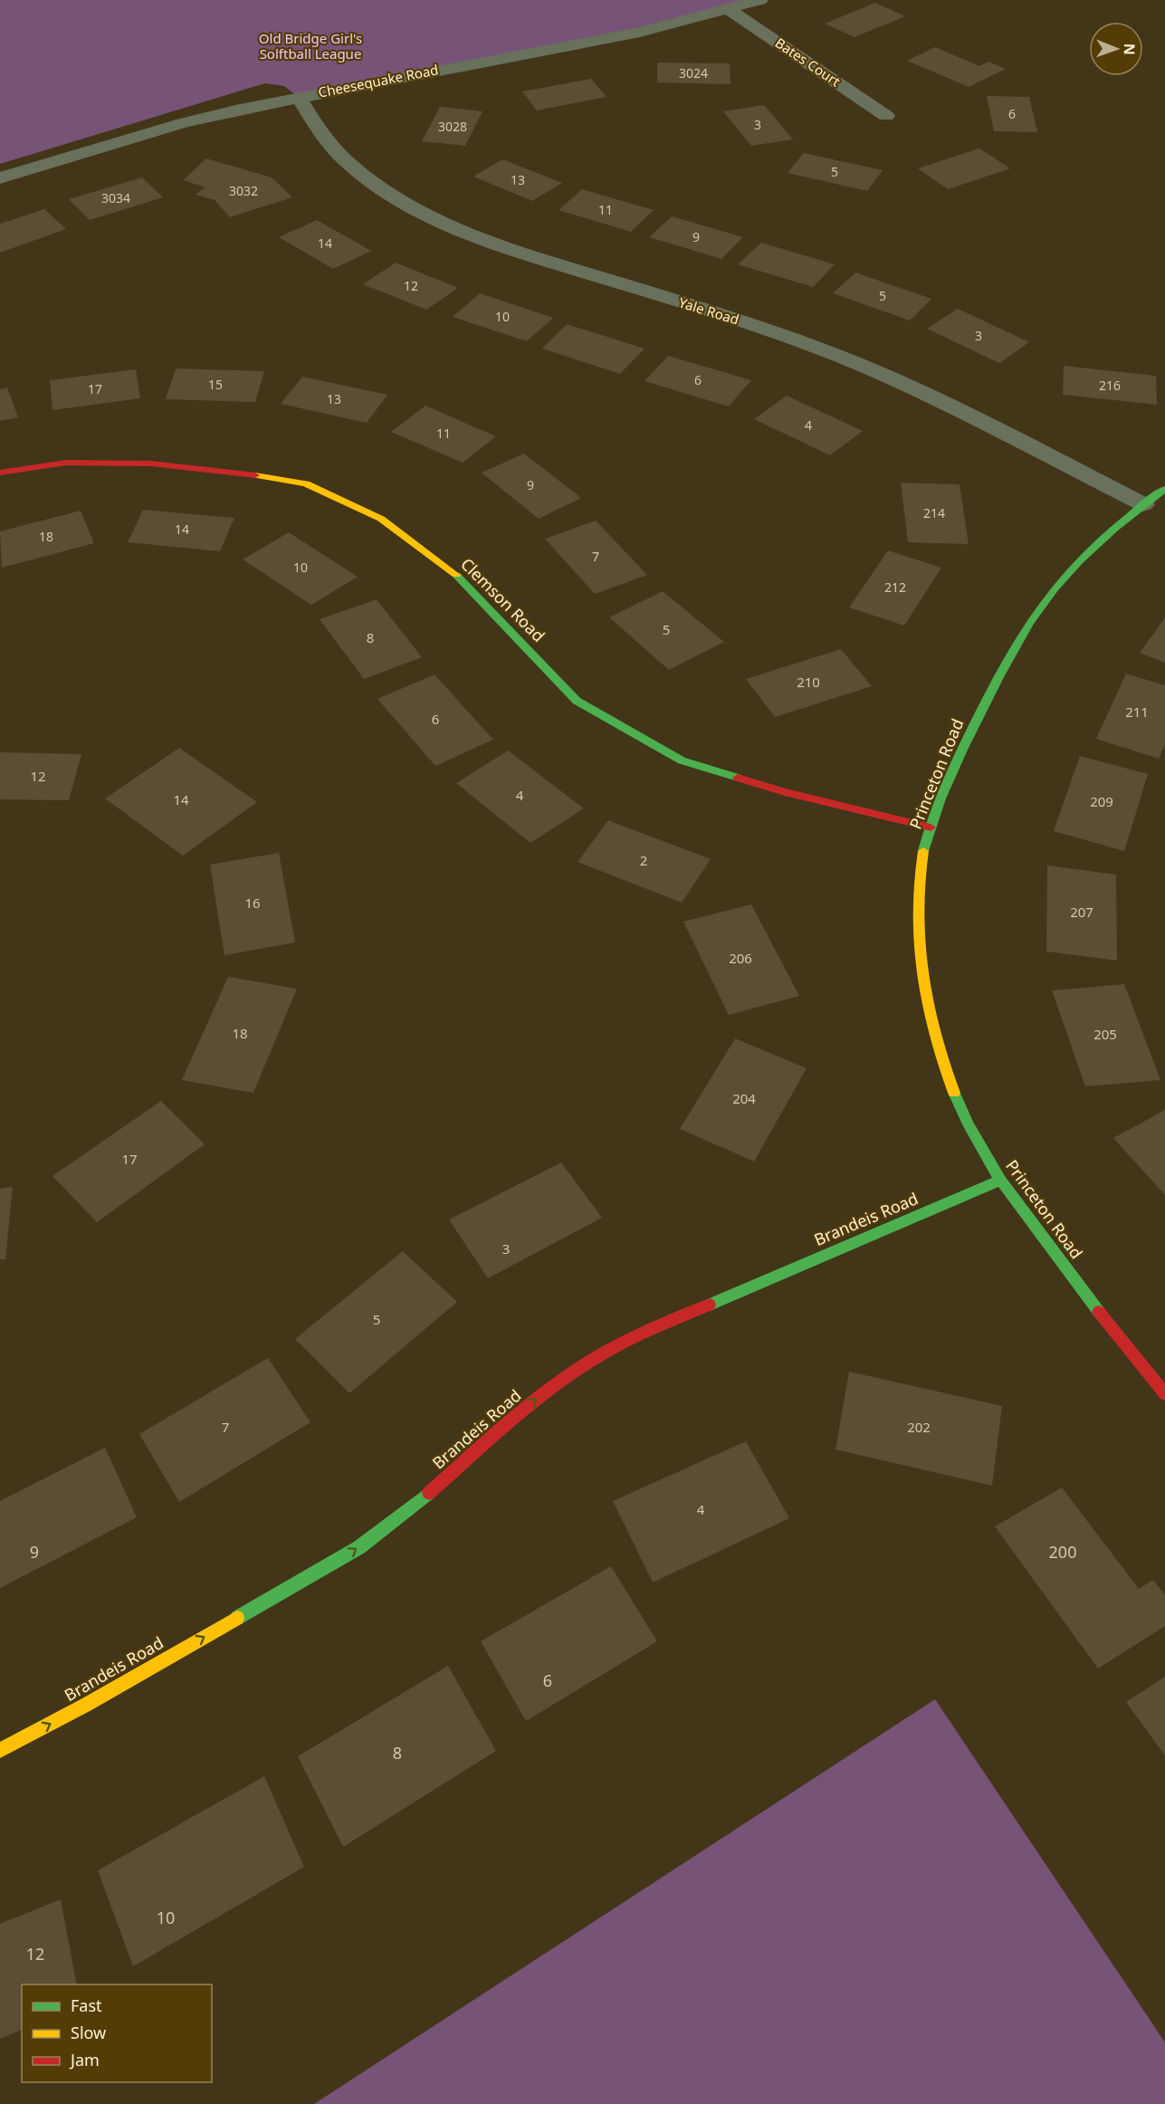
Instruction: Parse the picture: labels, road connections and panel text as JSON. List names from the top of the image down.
{
  "streets": {
    "street": [
      "Bates Court",
      "Cheesequake Road",
      "Yale Road",
      "Clemson Road",
      "Princeton Road",
      "Brandeis Road"
    ]
  },
  "crossings": [
    ["Bates Court", "Cheesequake Road"],
    ["Cheesequake Road", "Yale Road"],
    ["Yale Road", "Princeton Road"],
    ["Clemson Road", "Princeton Road"],
    ["Princeton Road", "Brandeis Road"]
  ],
  "one_way": ["Brandeis Road"],
  "parks": ["Old Bridge Girl's Solftball League"],
  "house_numbers": [
    "3024",
    "6",
    "3",
    "3028",
    "5",
    "13",
    "3032",
    "3034",
    "11",
    "9",
    "14",
    "12",
    "5",
    "10",
    "3",
    "6",
    "15",
    "216",
    "17",
    "13",
    "4",
    "11",
    "9",
    "214",
    "14",
    "18",
    "7",
    "10",
    "212",
    "5",
    "8",
    "210",
    "211",
    "6",
    "12",
    "4",
    "14",
    "209",
    "2",
    "16",
    "207",
    "206",
    "18",
    "205",
    "204",
    "17",
    "3",
    "5",
    "7",
    "202",
    "4",
    "9",
    "200",
    "6",
    "8",
    "10",
    "12"
  ],
  "legend": ["Fast", "Slow", "Jam"],
  "north": "right"
}
